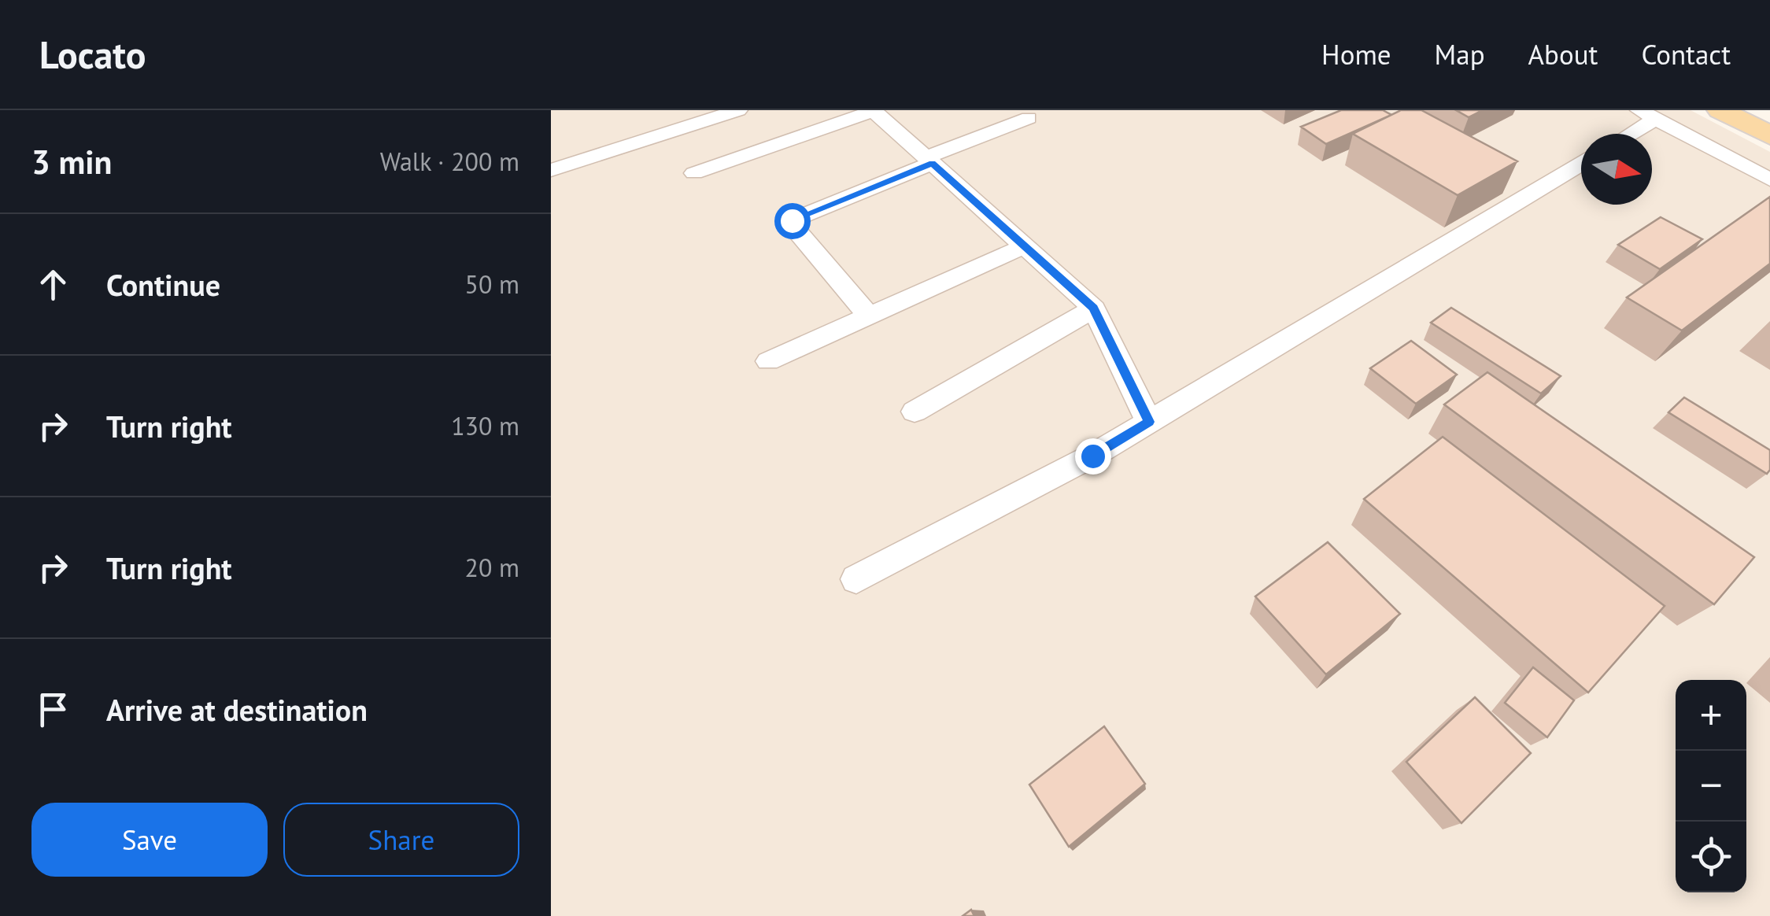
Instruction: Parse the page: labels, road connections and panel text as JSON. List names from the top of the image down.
{
  "north": "right",
  "page": {
    "header": "Locato",
    "nav": [
      "Home",
      "Map",
      "About",
      "Contact"
    ],
    "heading": ["3 min", "Walk · 200 m"],
    "list": [
      ["Continue", "50 m"],
      ["Turn right", "130 m"],
      ["Turn right", "20 m"],
      "Arrive at destination"
    ],
    "map_buttons": ["+", "−"],
    "buttons": ["Save", "Share"]
  }
}
